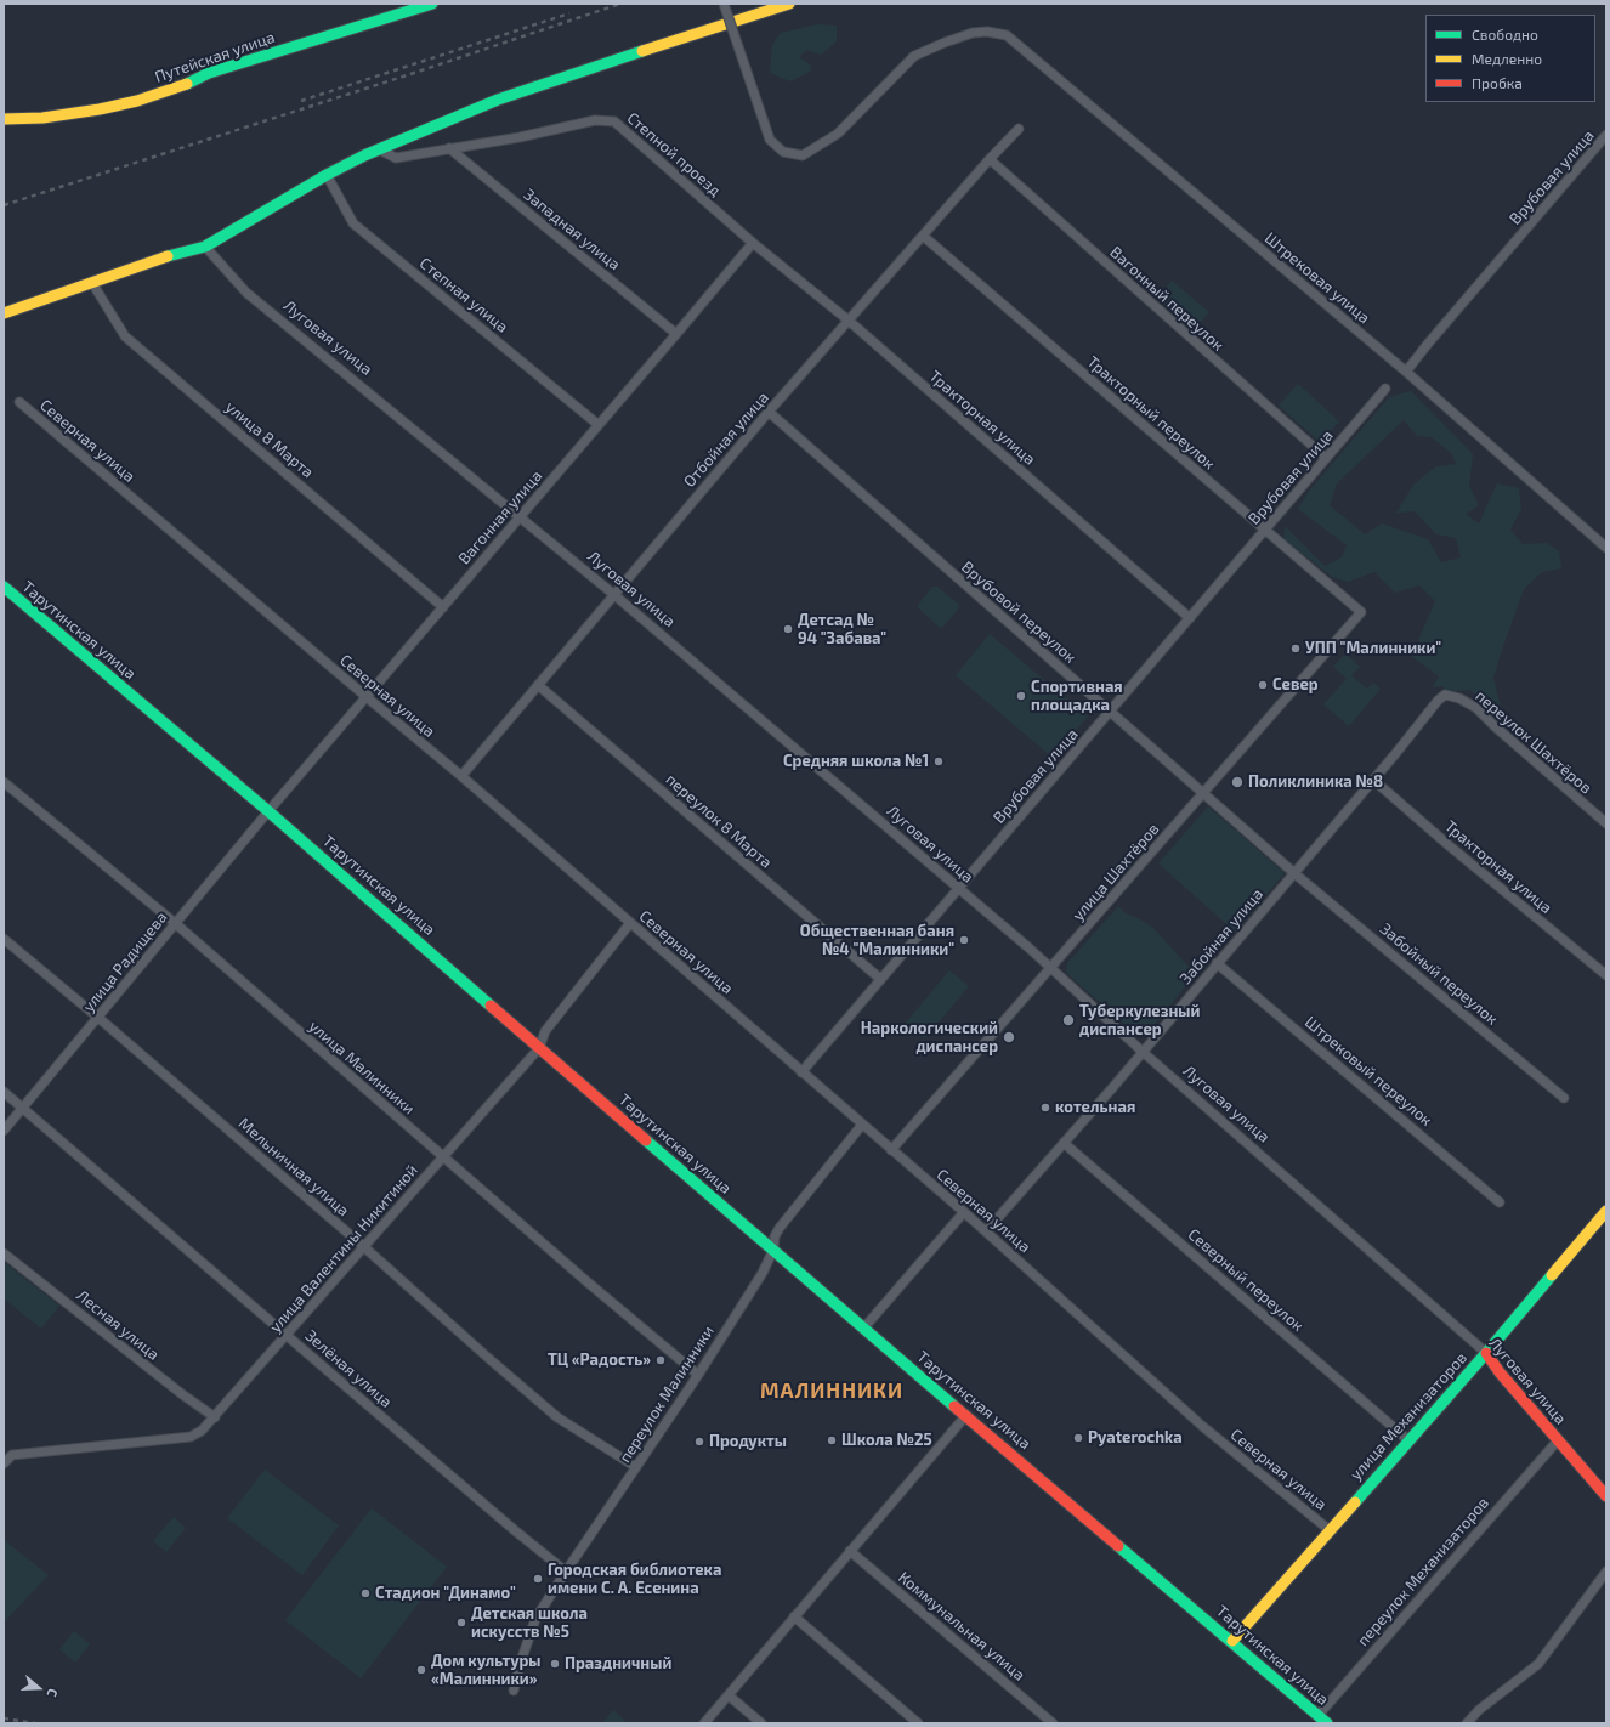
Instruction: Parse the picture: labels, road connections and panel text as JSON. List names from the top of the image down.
{
  "streets": {
    "main road": [
      "Путейская улица",
      "Луговая улица",
      "Тарутинская улица",
      "улица Механизаторов"
    ],
    "street": [
      "Степной проезд",
      "Врубовая улица",
      "Западная улица",
      "Штрековая улица",
      "Степная улица",
      "Вагонный переулок",
      "Тракторный переулок",
      "Тракторная улица",
      "улица 8 Марта",
      "Отбойная улица",
      "Северная улица",
      "Вагонная улица",
      "Врубовой переулок",
      "переулок Шахтёров",
      "переулок 8 Марта",
      "улица Шахтёров",
      "Забойная улица",
      "улица Радищева",
      "Забойный переулок",
      "улица Малинники",
      "Штрековый переулок",
      "Мельничная улица",
      "улица Валентины Никитиной",
      "Северный переулок",
      "Лесная улица",
      "Зелёная улица",
      "переулок Малинники",
      "переулок Механизаторов",
      "Коммунальная улица"
    ]
  },
  "crossings": [
    ["Степной проезд", "Западная улица"],
    ["Степной проезд", "Тракторная улица"],
    ["Степной проезд", "Вагонная улица"],
    ["Врубовая улица", "Штрековая улица"],
    ["Врубовая улица", "Вагонный переулок"],
    ["Врубовая улица", "Луговая улица"],
    ["Врубовая улица", "Тракторный переулок"],
    ["Врубовая улица", "Тракторная улица"],
    ["Врубовая улица", "Северная улица"],
    ["Врубовая улица", "Врубовой переулок"],
    ["Врубовая улица", "переулок 8 Марта"],
    ["Западная улица", "Вагонная улица"],
    ["Степная улица", "Вагонная улица"],
    ["Вагонный переулок", "Отбойная улица"],
    ["Луговая улица", "Отбойная улица"],
    ["Луговая улица", "Вагонная улица"],
    ["Луговая улица", "улица Шахтёров"],
    ["Луговая улица", "Забойная улица"],
    ["Луговая улица", "улица Механизаторов"],
    ["Луговая улица", "переулок Механизаторов"],
    ["Тракторный переулок", "Отбойная улица"],
    ["Тракторный переулок", "улица Шахтёров"],
    ["Тракторная улица", "Отбойная улица"],
    ["Тракторная улица", "Вагонная улица"],
    ["Тракторная улица", "Забойная улица"],
    ["улица 8 Марта", "Вагонная улица"],
    ["Отбойная улица", "Северная улица"],
    ["Отбойная улица", "Врубовой переулок"],
    ["Отбойная улица", "переулок 8 Марта"],
    ["Северная улица", "Вагонная улица"],
    ["Северная улица", "улица Шахтёров"],
    ["Северная улица", "Забойная улица"],
    ["Северная улица", "улица Валентины Никитиной"],
    ["Северная улица", "переулок Малинники"],
    ["Северная улица", "улица Механизаторов"],
    ["Вагонная улица", "Тарутинская улица"],
    ["Вагонная улица", "улица Радищева"],
    ["Врубовой переулок", "улица Шахтёров"],
    ["Врубовой переулок", "Забойная улица"],
    ["Врубовой переулок", "Забойный переулок"],
    ["Тарутинская улица", "улица Радищева"],
    ["Тарутинская улица", "улица Валентины Никитиной"],
    ["Тарутинская улица", "переулок Малинники"],
    ["Тарутинская улица", "улица Механизаторов"],
    ["Тарутинская улица", "переулок Механизаторов"],
    ["переулок Шахтёров", "Забойная улица"],
    ["Забойная улица", "Забойный переулок"],
    ["Забойная улица", "Штрековый переулок"],
    ["Забойная улица", "Северный переулок"],
    ["улица Радищева", "улица Малинники"],
    ["улица Радищева", "Мельничная улица"],
    ["улица Радищева", "Зелёная улица"],
    ["улица Малинники", "улица Валентины Никитиной"],
    ["улица Малинники", "переулок Малинники"],
    ["Мельничная улица", "улица Валентины Никитиной"],
    ["Мельничная улица", "переулок Малинники"],
    ["улица Валентины Никитиной", "Лесная улица"],
    ["улица Валентины Никитиной", "Зелёная улица"],
    ["Северный переулок", "улица Механизаторов"],
    ["Зелёная улица", "переулок Малинники"]
  ],
  "districts": ["МАЛИННИКИ"],
  "places": [
    "Детсад № 94 \"Забава\"",
    "УПП \"Малинники\"",
    "Север",
    "Спортивная площадка",
    "Средняя школа №1",
    "Поликлиника №8",
    "Общественная баня №4 \"Малинники\"",
    "Туберкулезный диспансер",
    "Наркологический диспансер",
    "котельная",
    "ТЦ «Радость»",
    "Pyaterochka",
    "Школа №25",
    "Продукты",
    "Городская библиотека имени С. А. Есенина",
    "Стадион \"Динамо\"",
    "Детская школа искусств №5",
    "Праздничный",
    "Дом культуры «Малинники»"
  ],
  "legend": ["Свободно", "Медленно", "Пробка"],
  "north": "right"
}
